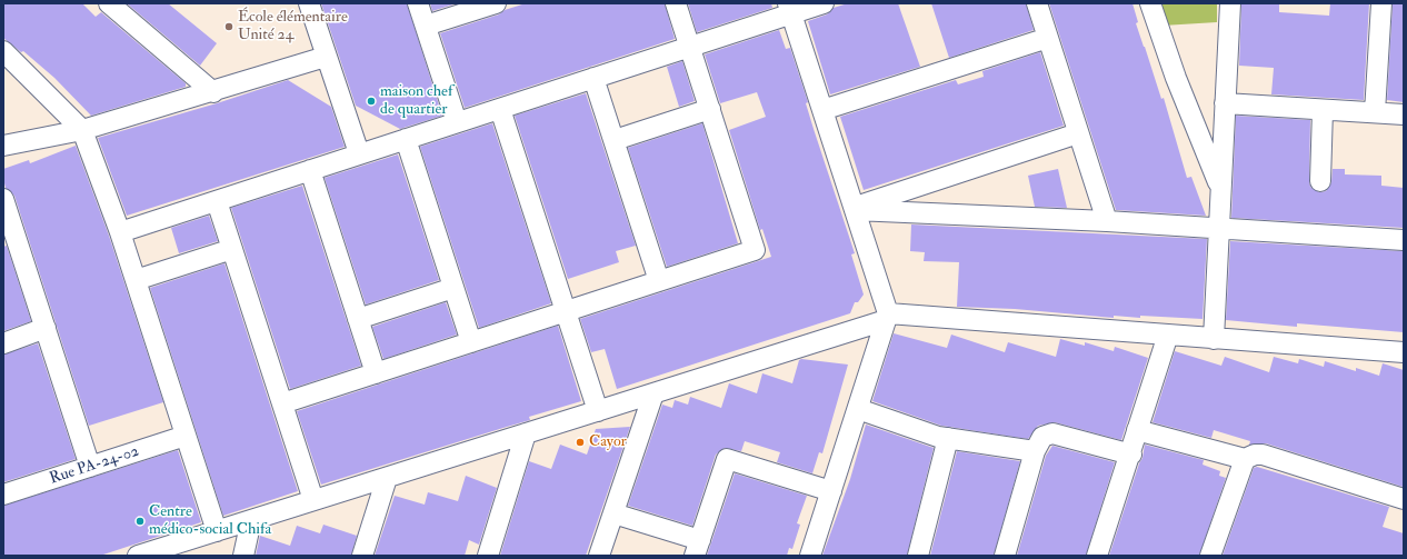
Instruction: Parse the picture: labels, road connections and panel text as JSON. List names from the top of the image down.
{
  "streets": {
    "street": ["Rue PA-24-02"]
  },
  "places": [
    "École élémentaire Unité 24",
    "maison chef de quartier",
    "Cayor",
    "Centre médico-social Chifa"
  ]
}
